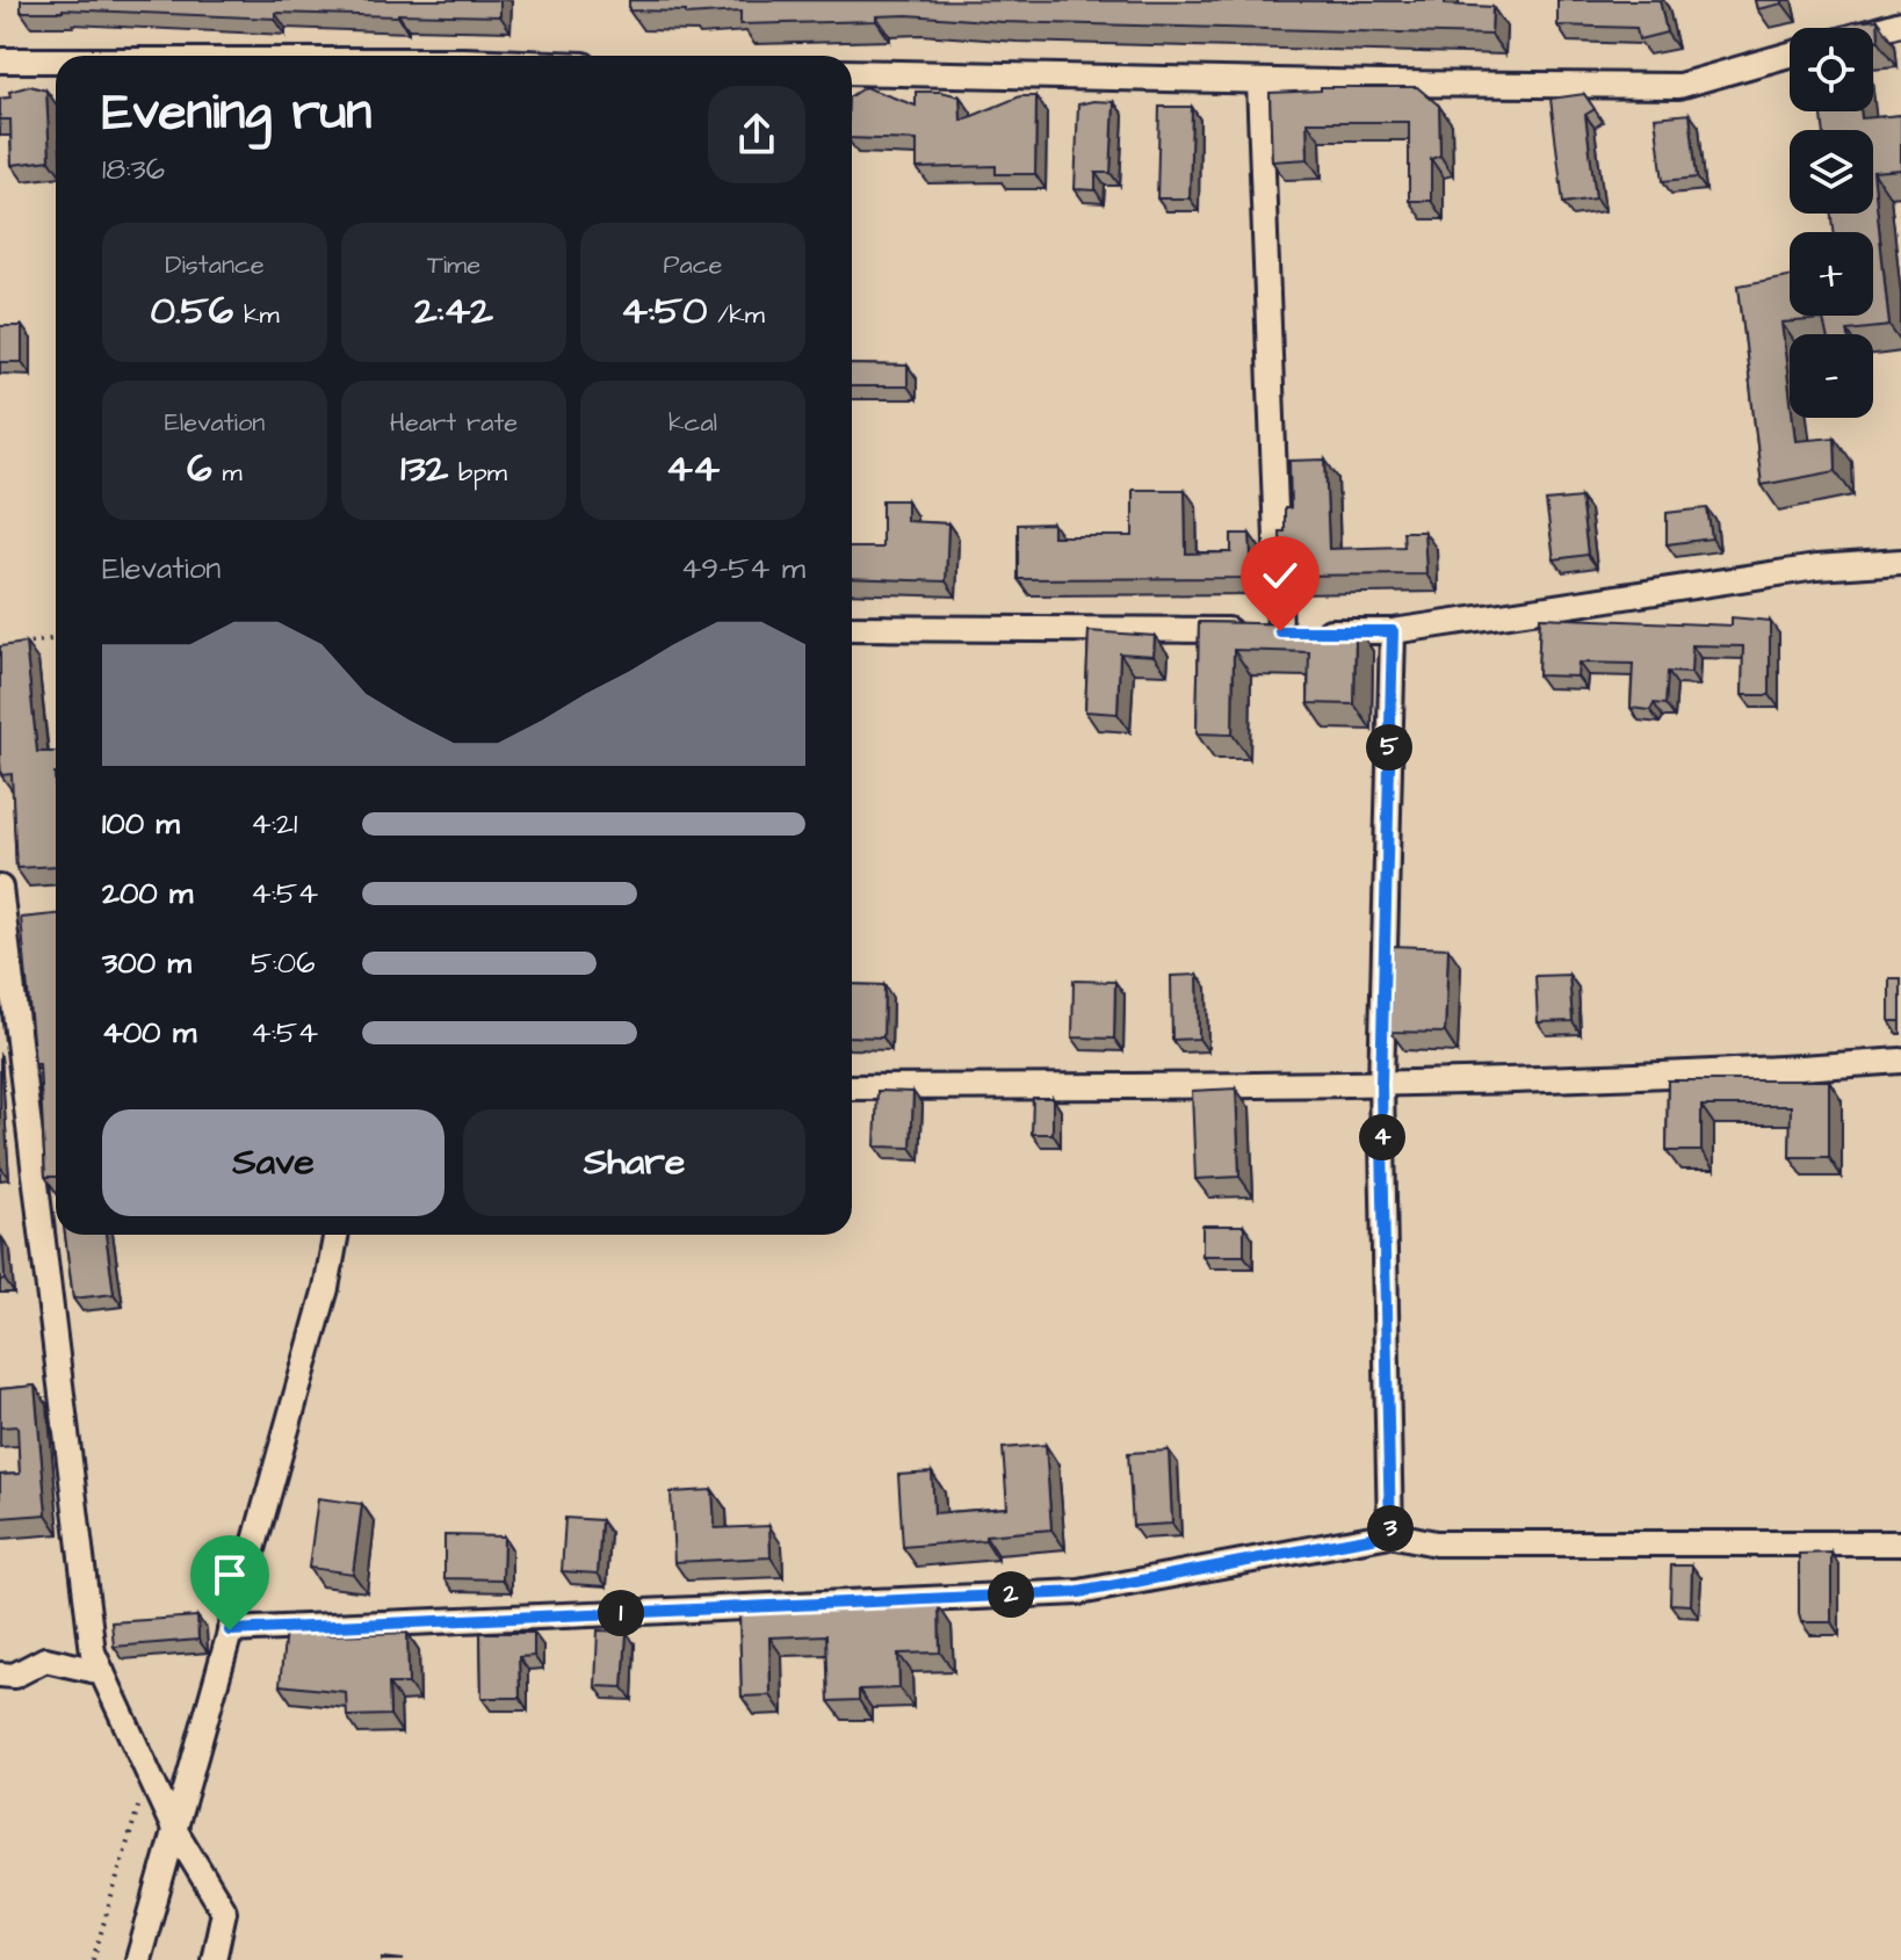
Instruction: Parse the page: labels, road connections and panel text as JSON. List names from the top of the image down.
{
  "page": {
    "map_buttons": ["+", "−"],
    "heading": ["Evening run", "18:36"],
    "stats": [
      ["Distance", "0.56 km"],
      ["Time", "2:42"],
      ["Pace", "4:50 /km"],
      ["Elevation", "6 m"],
      ["Heart rate", "132 bpm"],
      ["kcal", "44"]
    ],
    "chart": ["Elevation", "49–54 m"],
    "pins": [
      "5",
      "4",
      "3",
      "2",
      "1"
    ],
    "list": [
      {
        "name": "100 m",
        "note": "4:21"
      },
      {
        "name": "200 m",
        "note": "4:54"
      },
      {
        "name": "300 m",
        "note": "5:06"
      },
      {
        "name": "400 m",
        "note": "4:54"
      }
    ],
    "buttons": ["Save", "Share"]
  }
}
